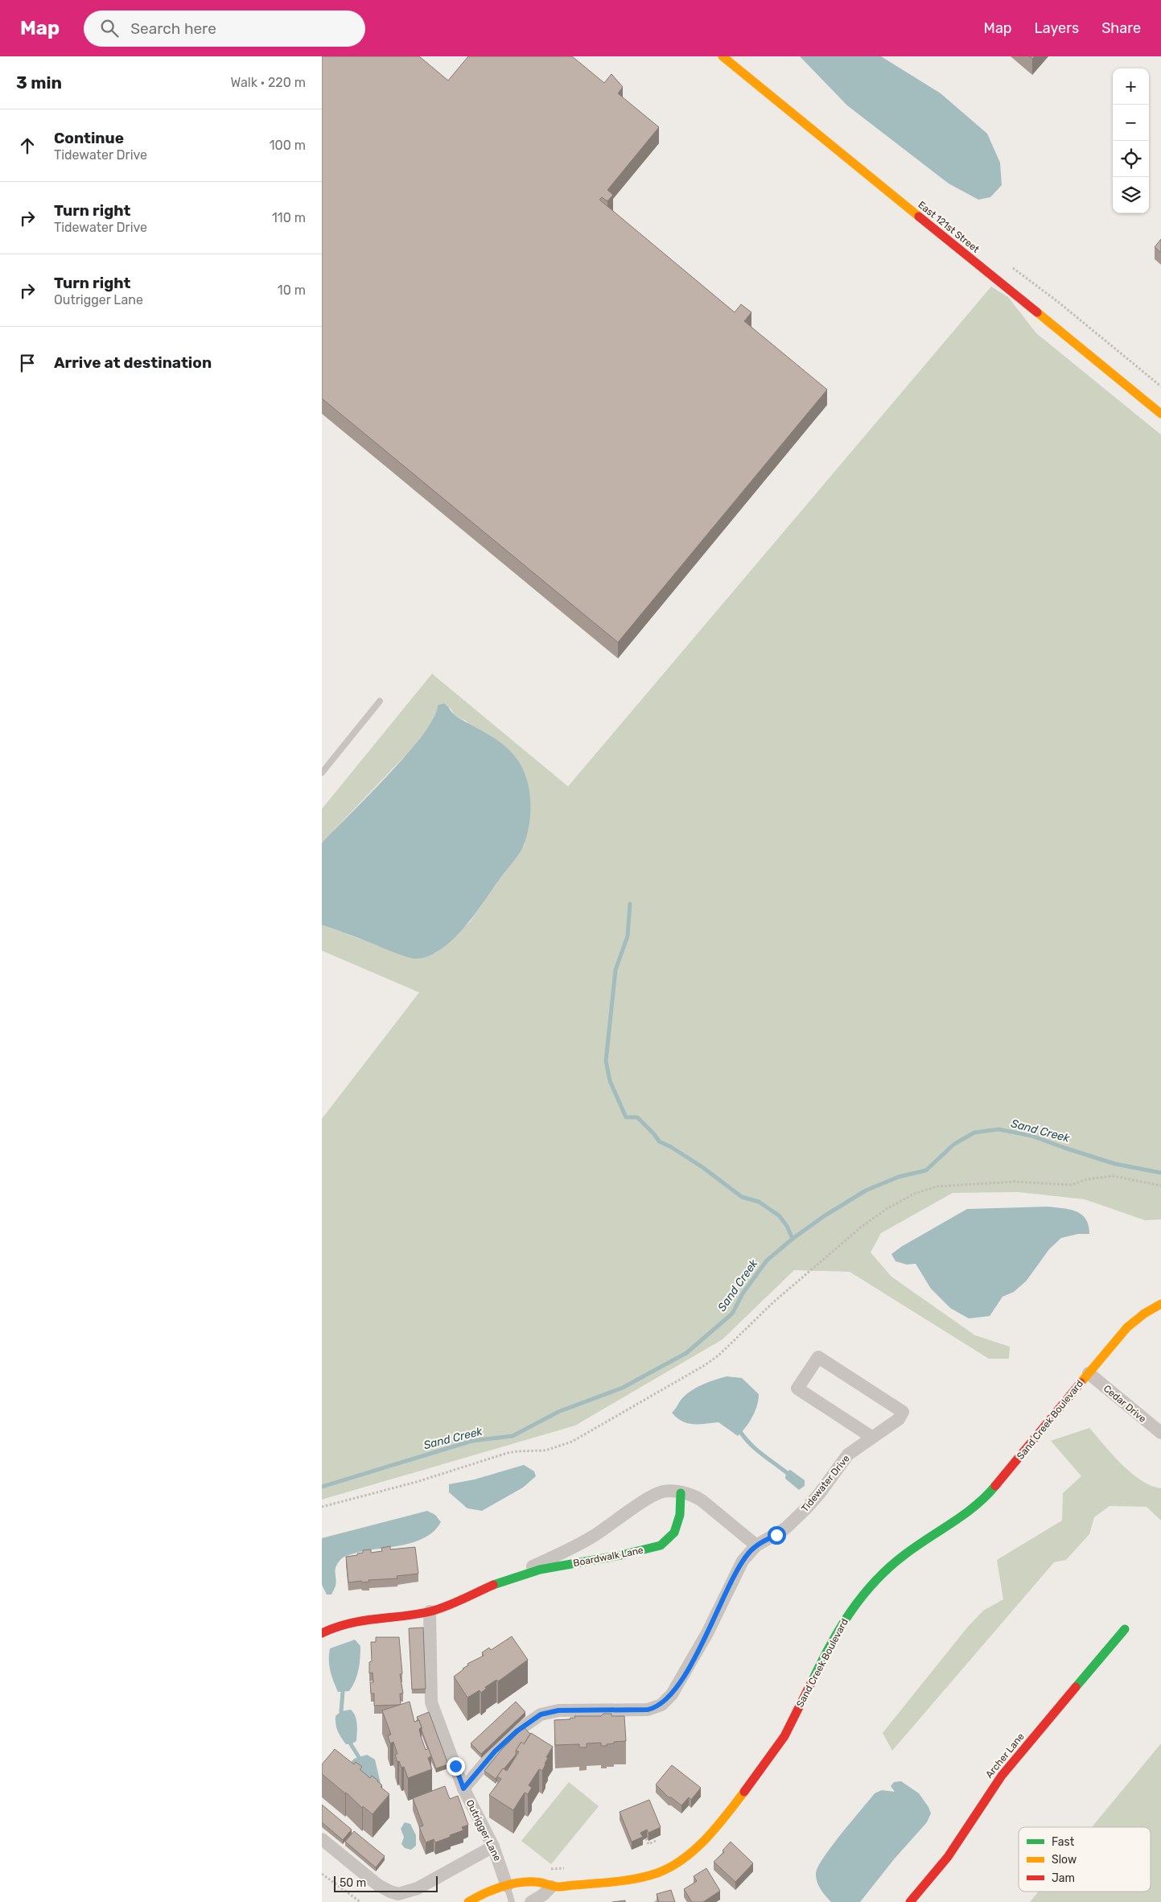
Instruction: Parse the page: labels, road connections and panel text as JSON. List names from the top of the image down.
{
  "streets": {
    "street": [
      "East 121st Street",
      "Cedar Drive",
      "Sand Creek Boulevard",
      "Tidewater Drive",
      "Boardwalk Lane",
      "Archer Lane",
      "Outrigger Lane"
    ]
  },
  "crossings": [
    ["Cedar Drive", "Sand Creek Boulevard"],
    ["Sand Creek Boulevard", "Outrigger Lane"],
    ["Tidewater Drive", "Boardwalk Lane"],
    ["Tidewater Drive", "Outrigger Lane"],
    ["Boardwalk Lane", "Outrigger Lane"]
  ],
  "water": ["Sand Creek"],
  "legend": ["Fast", "Slow", "Jam"],
  "scale_bar": "50 m",
  "page": {
    "header": "Map",
    "search": "Search here",
    "nav": ["Map", "Layers", "Share"],
    "heading": ["3 min", "Walk · 220 m"],
    "map_buttons": ["+", "−"],
    "list": [
      ["Continue", "Tidewater Drive", "100 m"],
      ["Turn right", "Tidewater Drive", "110 m"],
      ["Turn right", "Outrigger Lane", "10 m"],
      "Arrive at destination"
    ],
    "scale": "50 m"
  }
}
